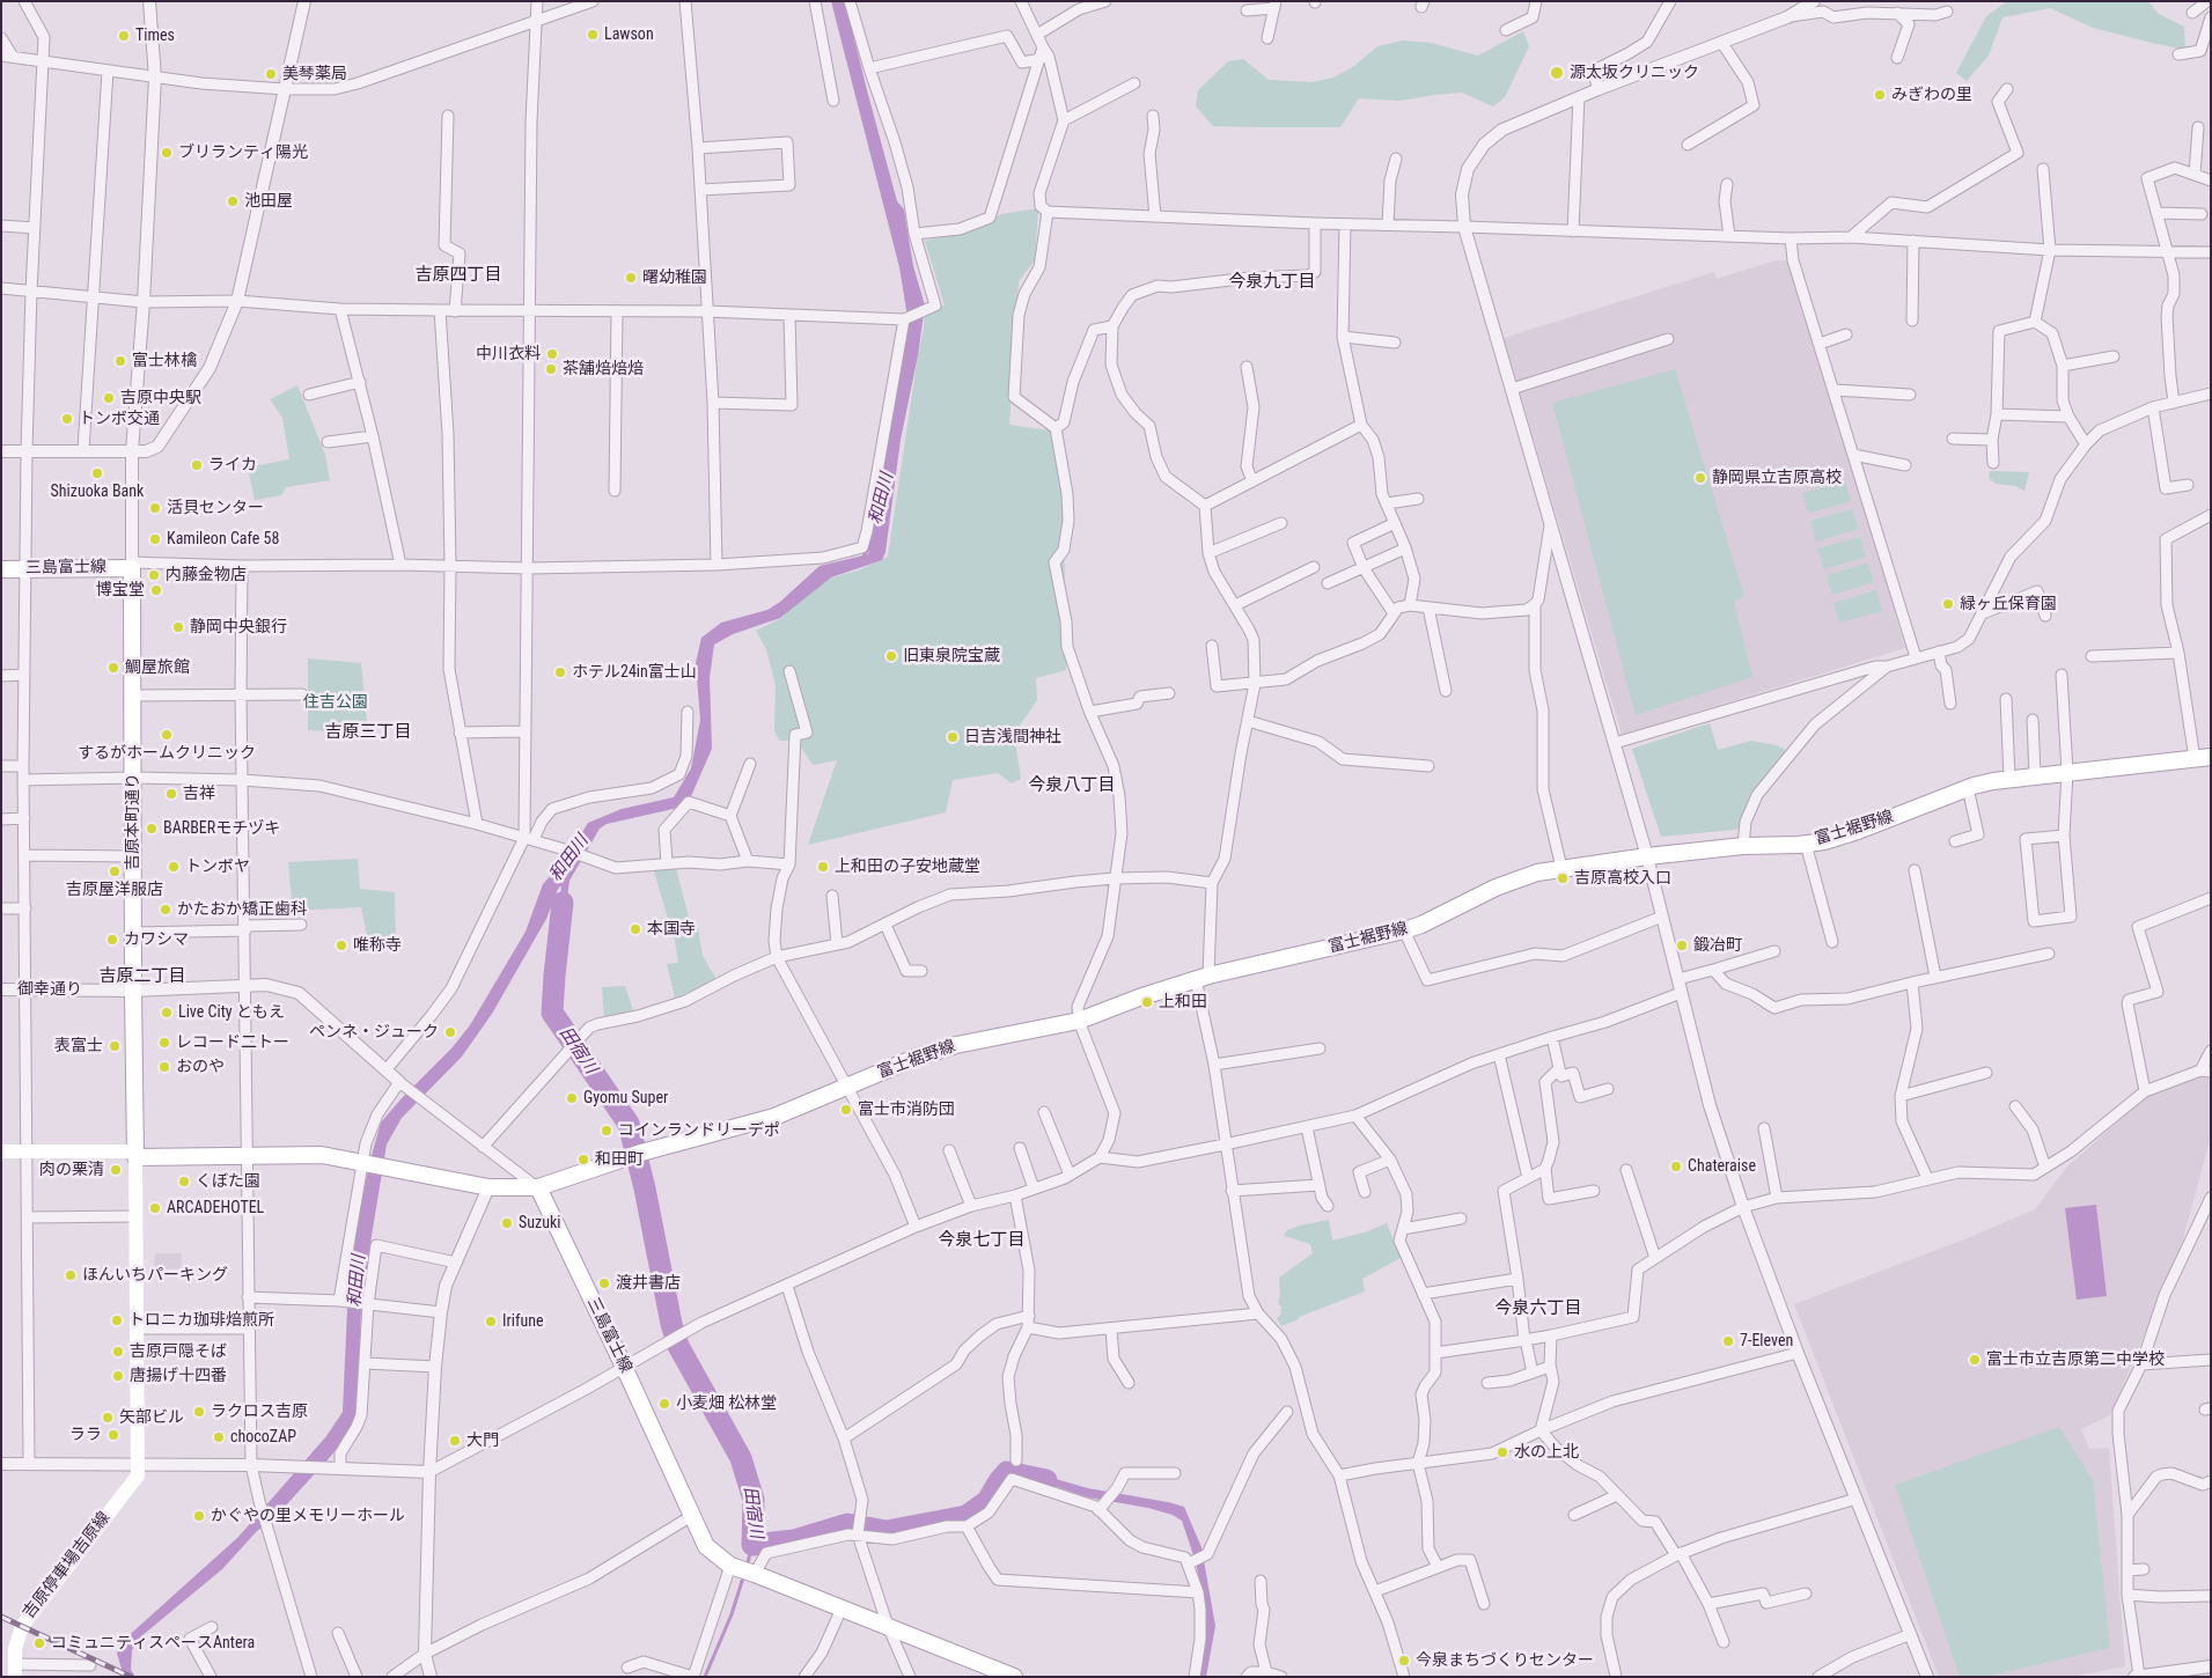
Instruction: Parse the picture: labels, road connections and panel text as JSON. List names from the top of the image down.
{
  "streets": {
    "main road": [
      "三島富士線",
      "吉原本町通り",
      "富士裾野線",
      "吉原停車場吉原線"
    ],
    "street": ["御幸通り"]
  },
  "crossings": [
    ["三島富士線", "吉原本町通り"],
    ["三島富士線", "富士裾野線"],
    ["吉原本町通り", "御幸通り"]
  ],
  "districts": [
    "吉原四丁目",
    "今泉九丁目",
    "吉原三丁目",
    "今泉八丁目",
    "吉原二丁目",
    "今泉七丁目",
    "今泉六丁目"
  ],
  "water": ["和田川", "田宿川"],
  "parks": ["住吉公園"],
  "places": [
    "Lawson",
    "Times",
    "源太坂クリニック",
    "美琴薬局",
    "みぎわの里",
    "ブリランティ陽光",
    "池田屋",
    "曙幼稚園",
    "中川衣料",
    "富士林檎",
    "茶舗焙焙焙",
    "吉原中央駅",
    "トンボ交通",
    "ライカ",
    "Shizuoka Bank",
    "静岡県立吉原高校",
    "活貝センター",
    "Kamileon Cafe 58",
    "内藤金物店",
    "博宝堂",
    "緑ヶ丘保育園",
    "静岡中央銀行",
    "旧東泉院宝蔵",
    "鯛屋旅館",
    "ホテル24in富士山",
    "するがホームクリニック",
    "日吉浅間神社",
    "吉祥",
    "BARBERモチヅキ",
    "トンボヤ",
    "上和田の子安地蔵堂",
    "吉原屋洋服店",
    "吉原高校入口",
    "かたおか矯正歯科",
    "本国寺",
    "カワシマ",
    "唯称寺",
    "鍛冶町",
    "上和田",
    "Live City ともえ",
    "ペンネ・ジューク",
    "レコード二トー",
    "表富士",
    "おのや",
    "Gyomu Super",
    "富士市消防団",
    "コインランドリーデポ",
    "和田町",
    "Chateraise",
    "肉の栗清",
    "くぼた園",
    "ARCADEHOTEL",
    "Suzuki",
    "ほんいちパーキング",
    "渡井書店",
    "トロニカ珈琲焙煎所",
    "Irifune",
    "7-Eleven",
    "吉原戸隠そば",
    "富士市立吉原第二中学校",
    "唐揚げ十四番",
    "小麦畑 松林堂",
    "ラクロス吉原",
    "矢部ビル",
    "ララ",
    "chocoZAP",
    "大門",
    "水の上北",
    "かぐやの里メモリーホール",
    "コミュニティスペースAntera",
    "今泉まちづくりセンター"
  ]
}
